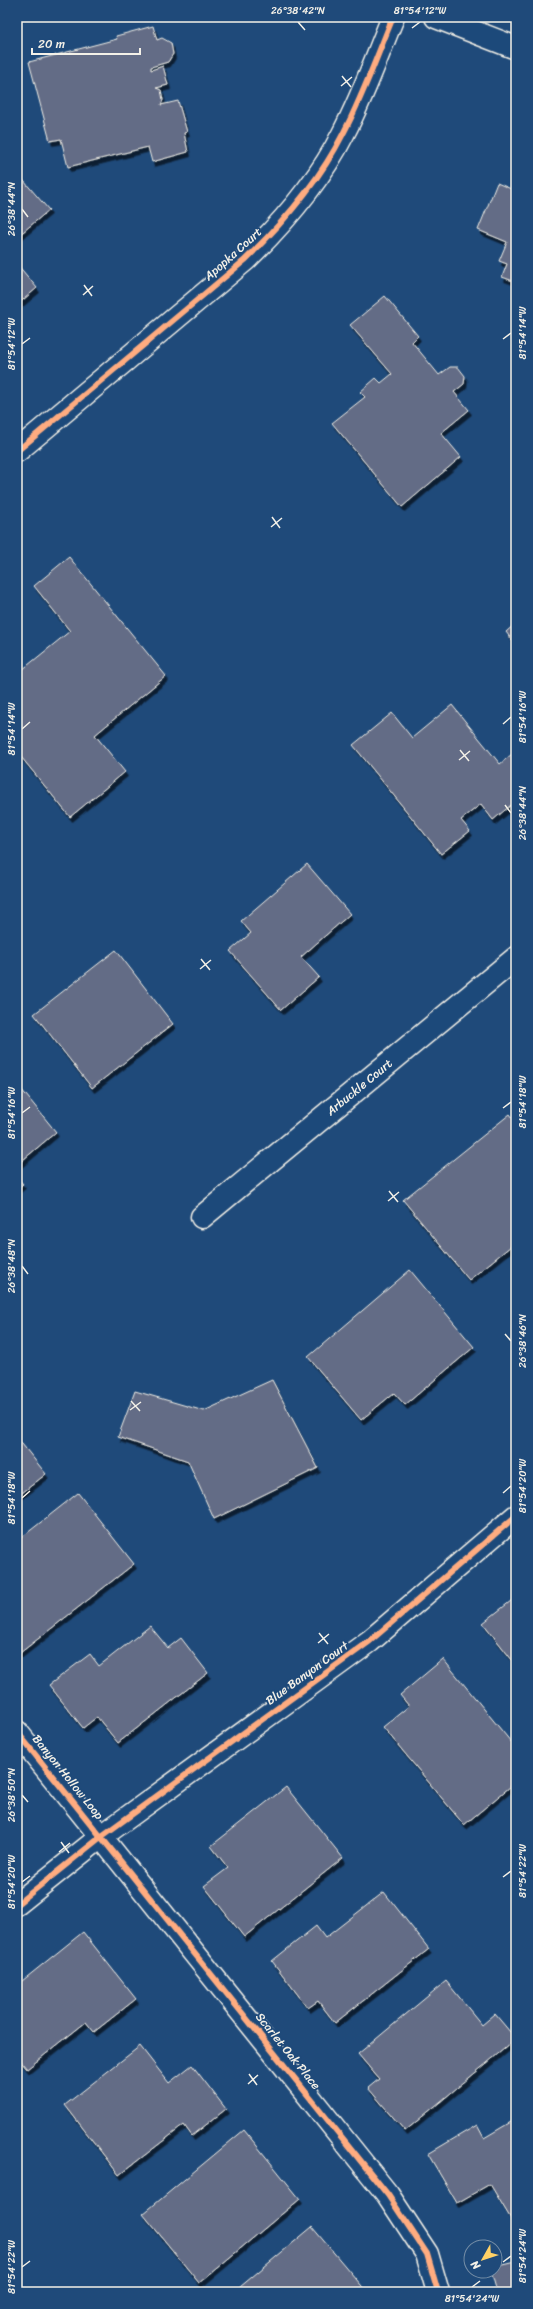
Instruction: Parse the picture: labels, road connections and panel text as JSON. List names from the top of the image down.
{
  "streets": {
    "street": [
      "Apopka Court",
      "Arbuckle Court",
      "Blue Banyon Court",
      "Banyon Hollow Loop",
      "Scarlet Oak Place"
    ]
  },
  "crossings": [
    ["Blue Banyon Court", "Banyon Hollow Loop"],
    ["Blue Banyon Court", "Scarlet Oak Place"],
    ["Banyon Hollow Loop", "Scarlet Oak Place"]
  ],
  "scale_bar": "20 m",
  "north": "bottom left",
  "coordinates": [
    "26°38'42\"N",
    "81°54'12\"W",
    "26°38'44\"N",
    "81°54'14\"W",
    "81°54'16\"W",
    "81°54'18\"W",
    "26°38'48\"N",
    "26°38'46\"N",
    "81°54'20\"W",
    "26°38'50\"N",
    "81°54'22\"W",
    "81°54'24\"W"
  ]
}
